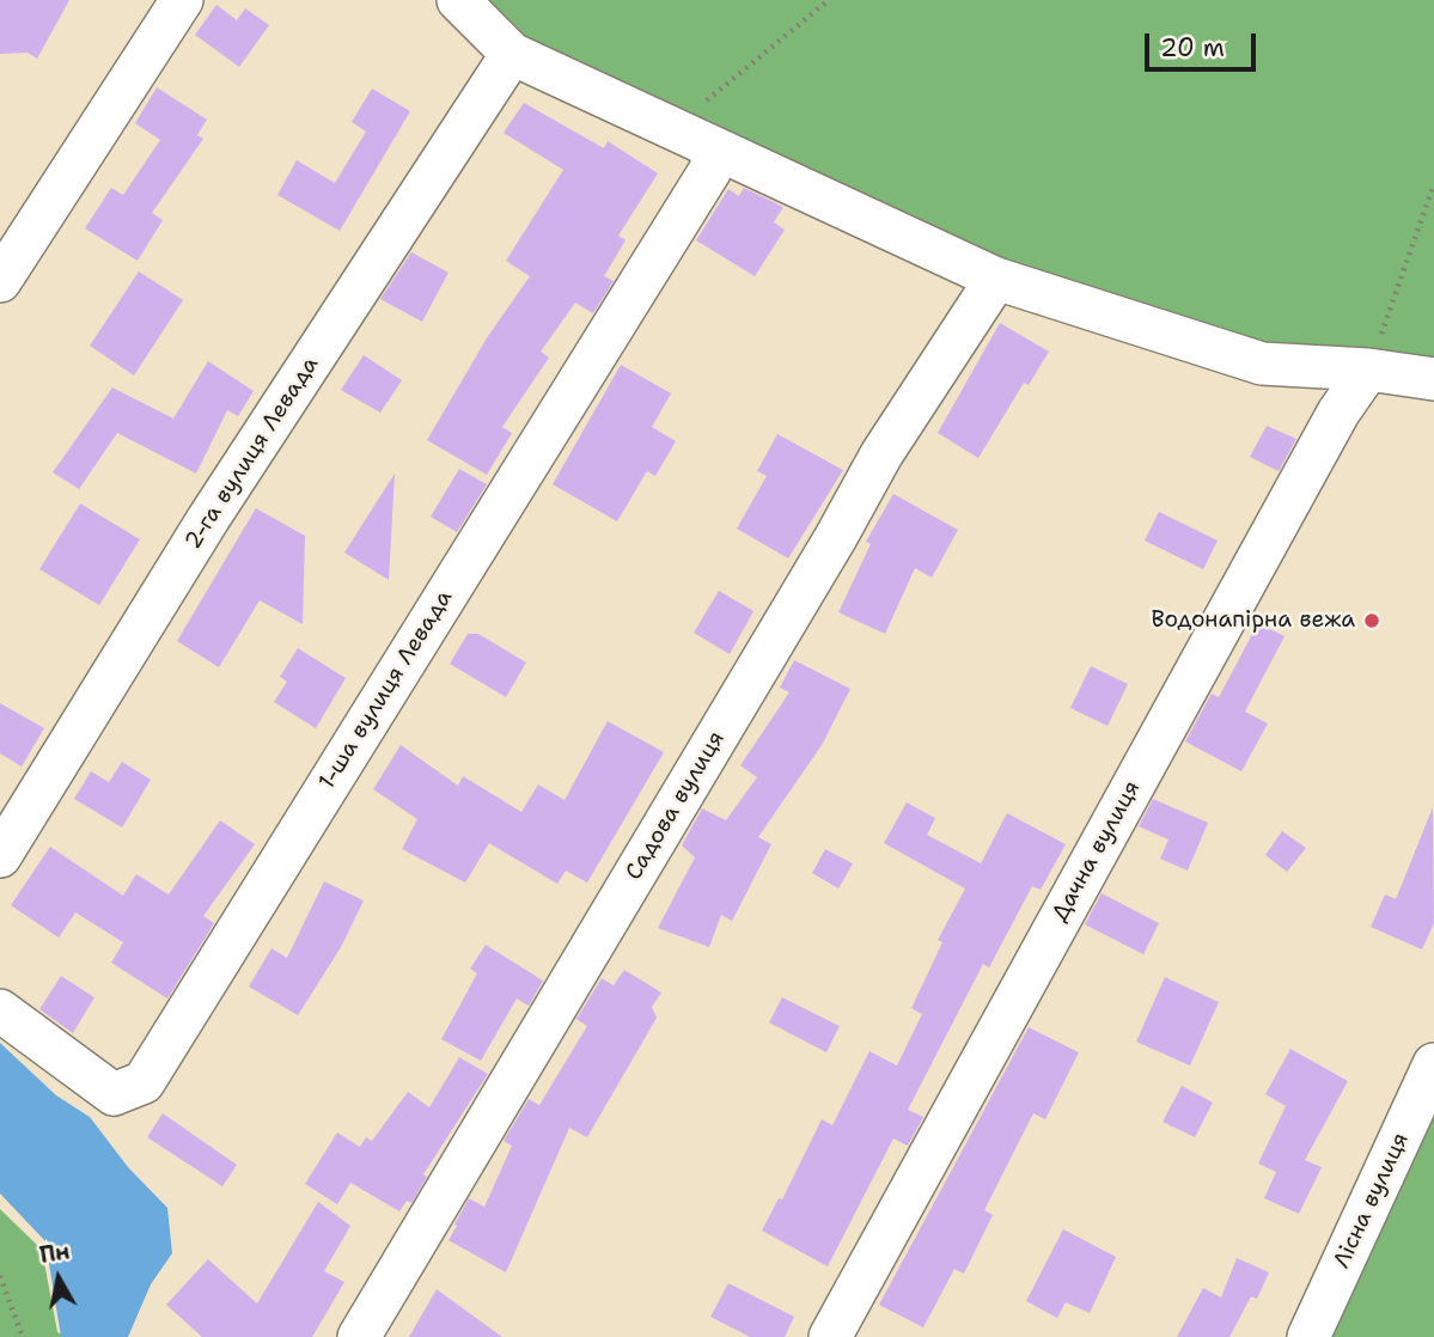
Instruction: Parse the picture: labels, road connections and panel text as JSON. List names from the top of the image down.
{
  "streets": {
    "street": [
      "2-га вулиця Левада",
      "1-ша вулиця Левада",
      "Садова вулиця",
      "Дачна вулиця",
      "Лісна вулиця"
    ]
  },
  "places": ["Водонапірна вежа"],
  "scale_bar": "20 m",
  "north": "top"
}
